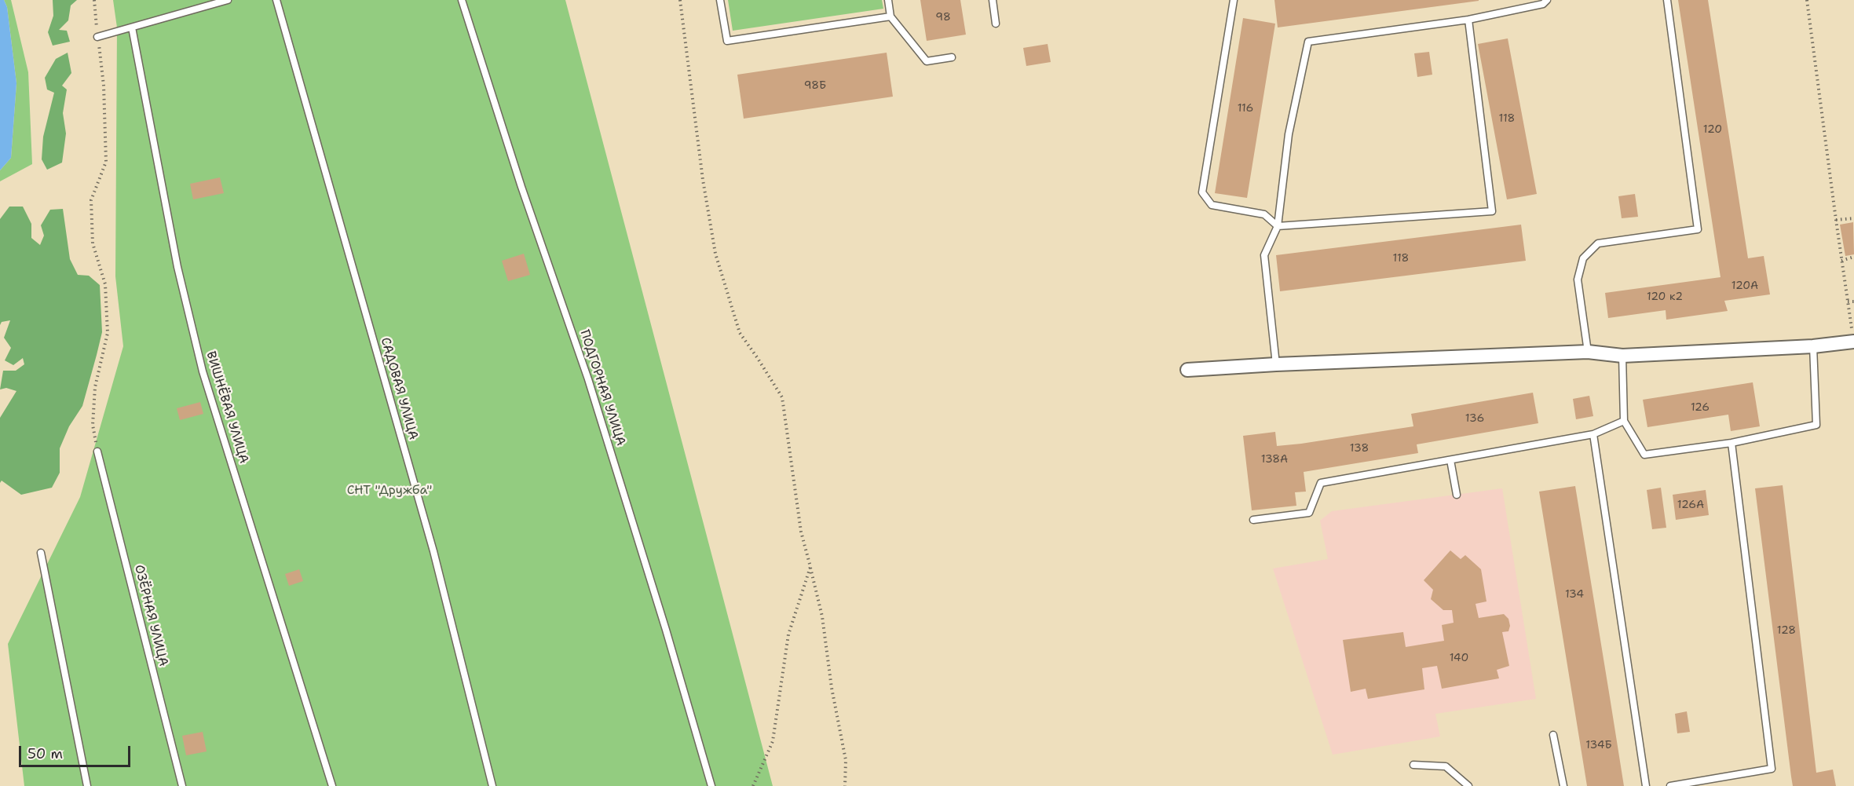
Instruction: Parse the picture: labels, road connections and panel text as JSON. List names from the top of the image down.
{
  "streets": {
    "lane": [
      "ПОДГОРНАЯ УЛИЦА",
      "САДОВАЯ УЛИЦА",
      "ВИШНЁВАЯ УЛИЦА",
      "ОЗЁРНАЯ УЛИЦА"
    ]
  },
  "parks": ["СНТ \"Дружба\""],
  "house_numbers": [
    "98",
    "98Б",
    "116",
    "118",
    "120",
    "118",
    "120А",
    "120 к2",
    "126",
    "136",
    "138",
    "138А",
    "126А",
    "134",
    "128",
    "140",
    "134Б"
  ],
  "scale_bar": "50 m"
}
